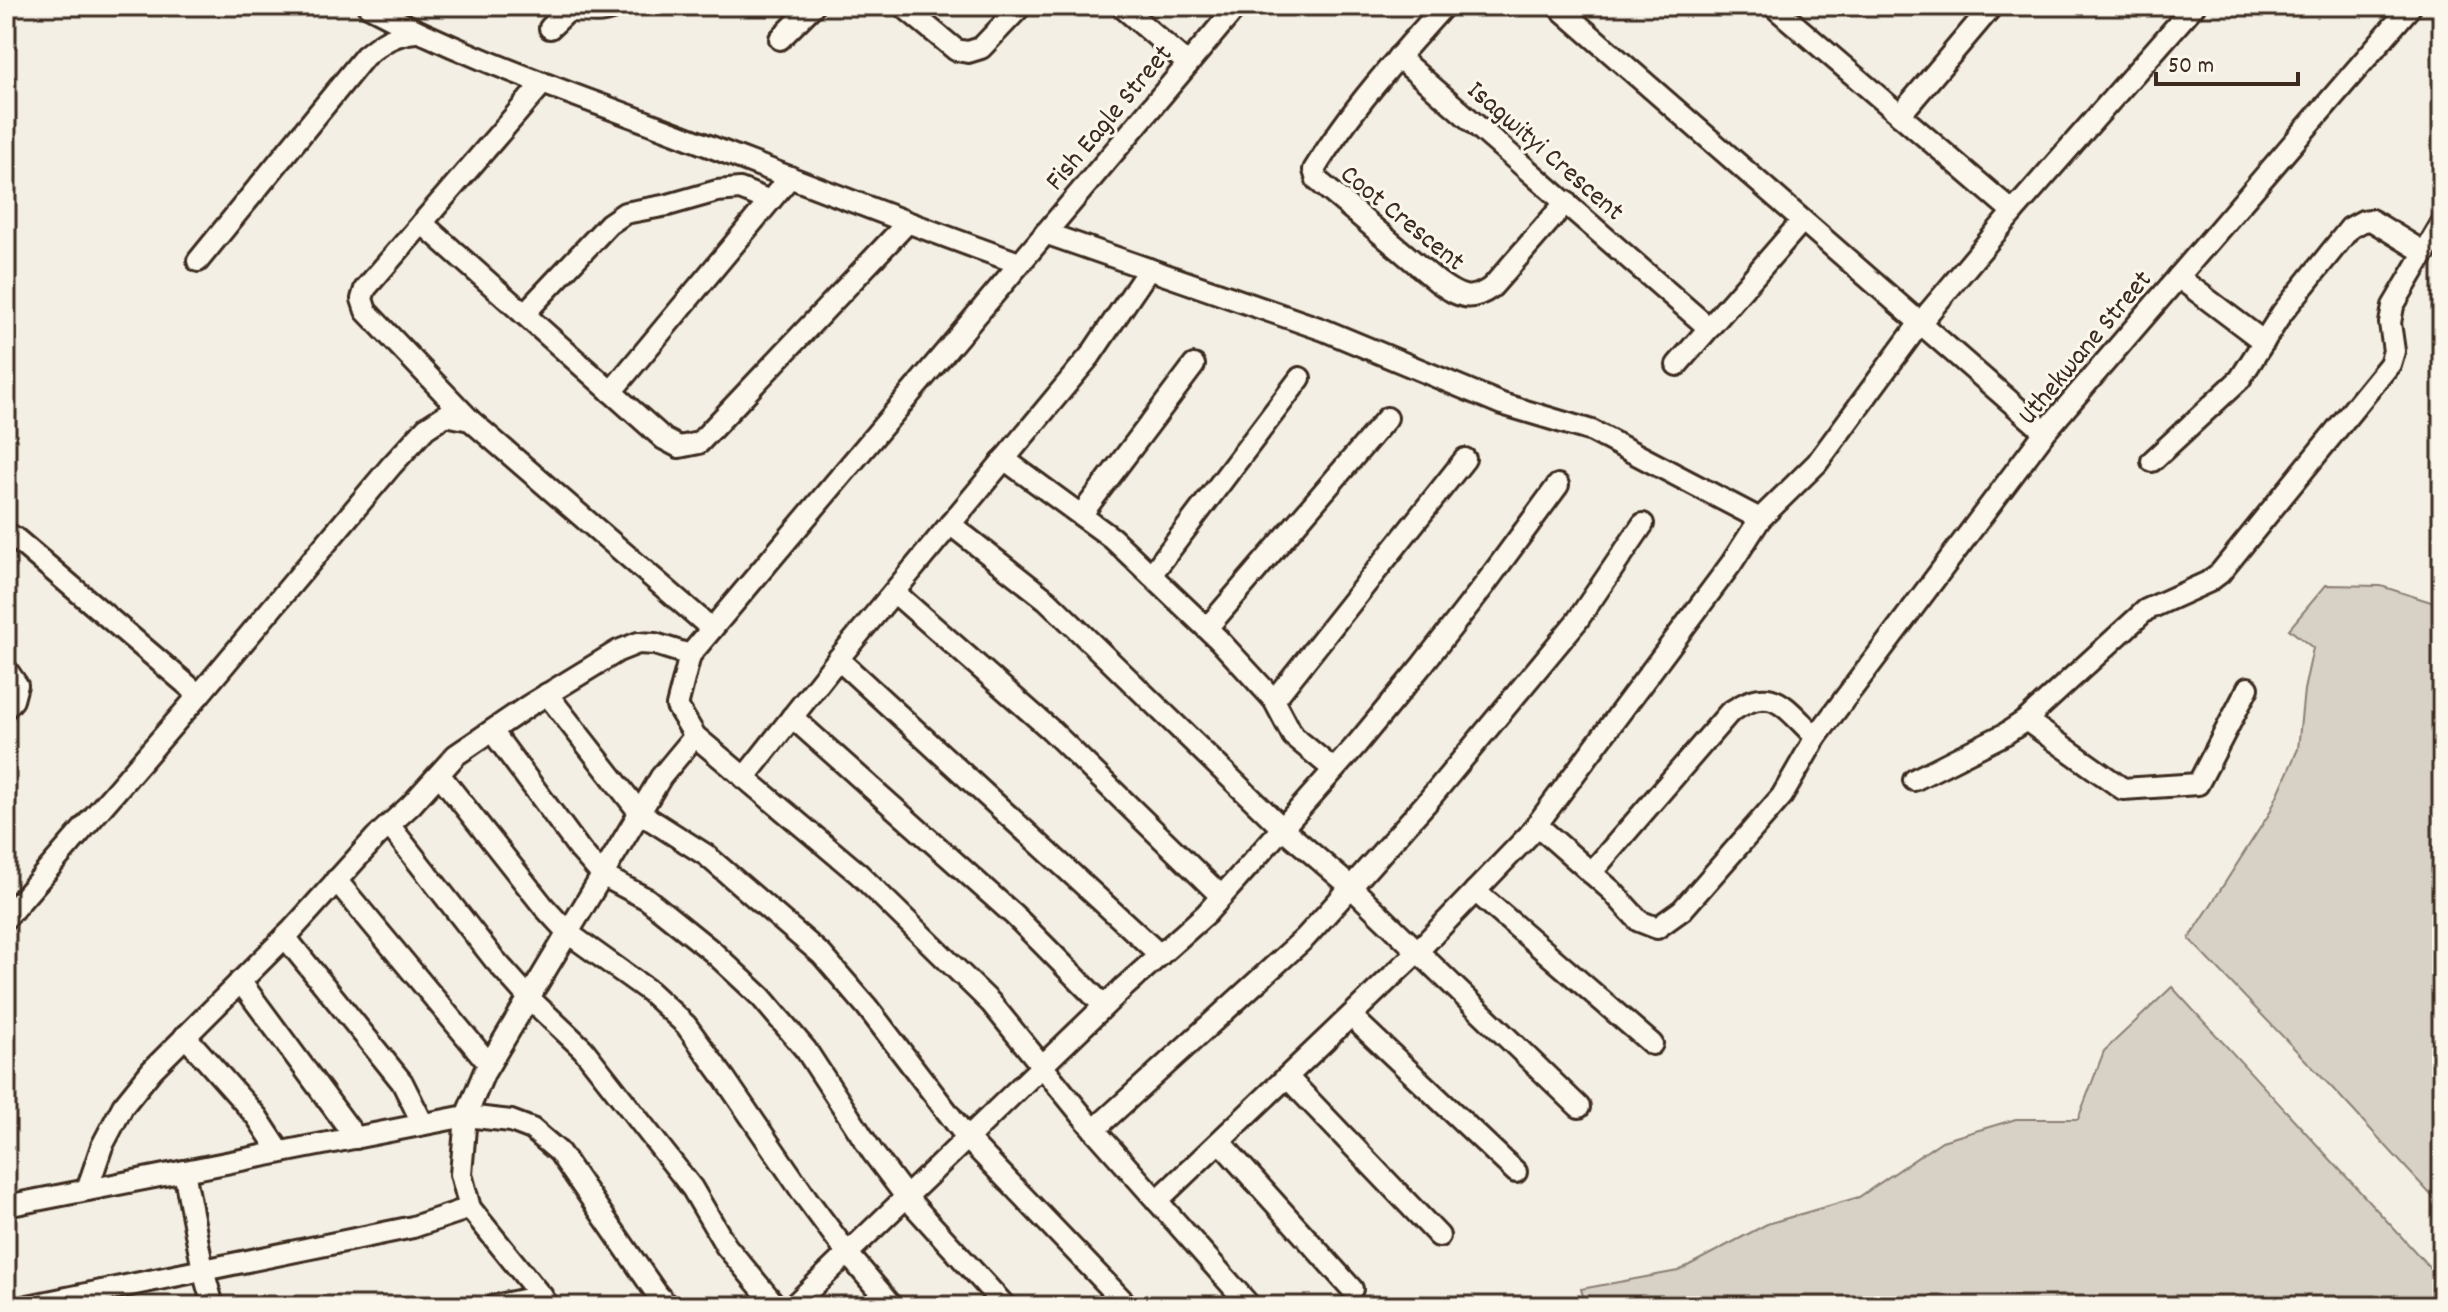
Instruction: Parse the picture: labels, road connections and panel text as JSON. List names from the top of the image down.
{
  "streets": {
    "street": [
      "Fish Eagle Street",
      "Isagwityi Crescent",
      "Coot Crescent",
      "Uthekwane Street"
    ]
  },
  "crossings": [
    ["Isagwityi Crescent", "Coot Crescent"]
  ],
  "scale_bar": "50 m"
}
